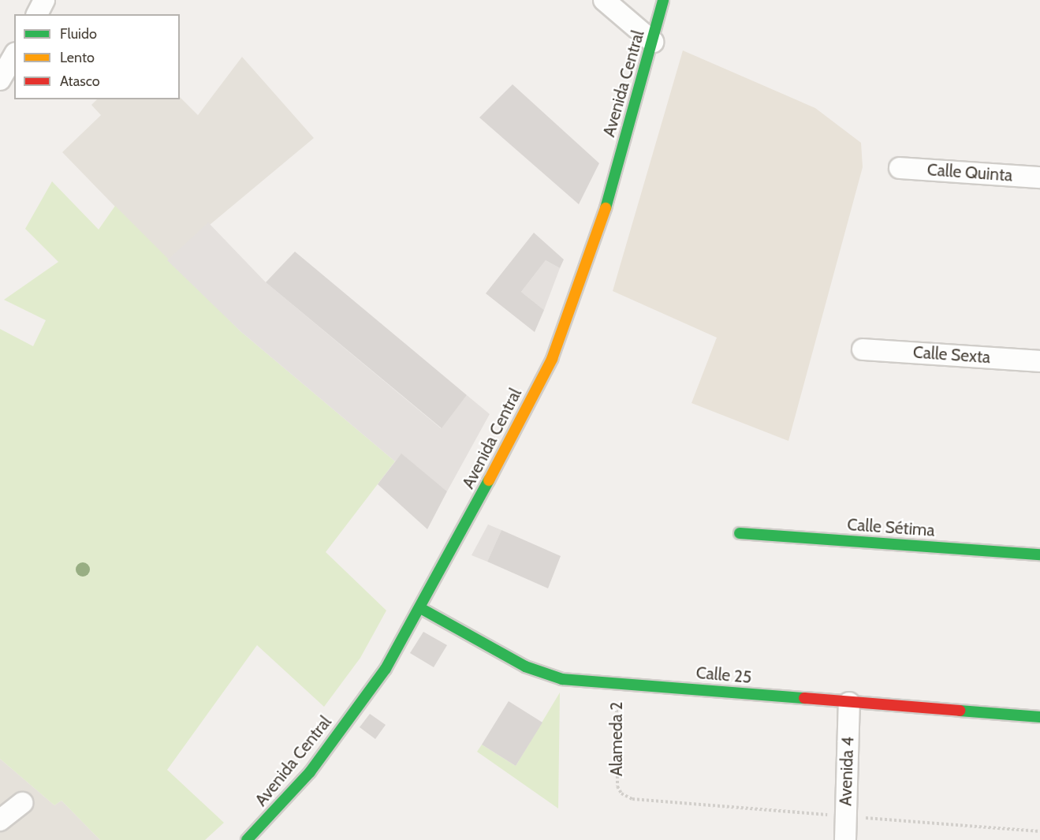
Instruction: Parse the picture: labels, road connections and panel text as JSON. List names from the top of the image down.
{
  "streets": {
    "main road": ["Avenida Central", "Calle Sétima", "Calle 25"],
    "street": ["Calle Quinta", "Calle Sexta", "Avenida 4"],
    "path": ["Alameda 2"]
  },
  "crossings": [
    ["Avenida Central", "Calle 25"],
    ["Calle 25", "Alameda 2"],
    ["Calle 25", "Avenida 4"]
  ],
  "legend": ["Fluido", "Lento", "Atasco"]
}
